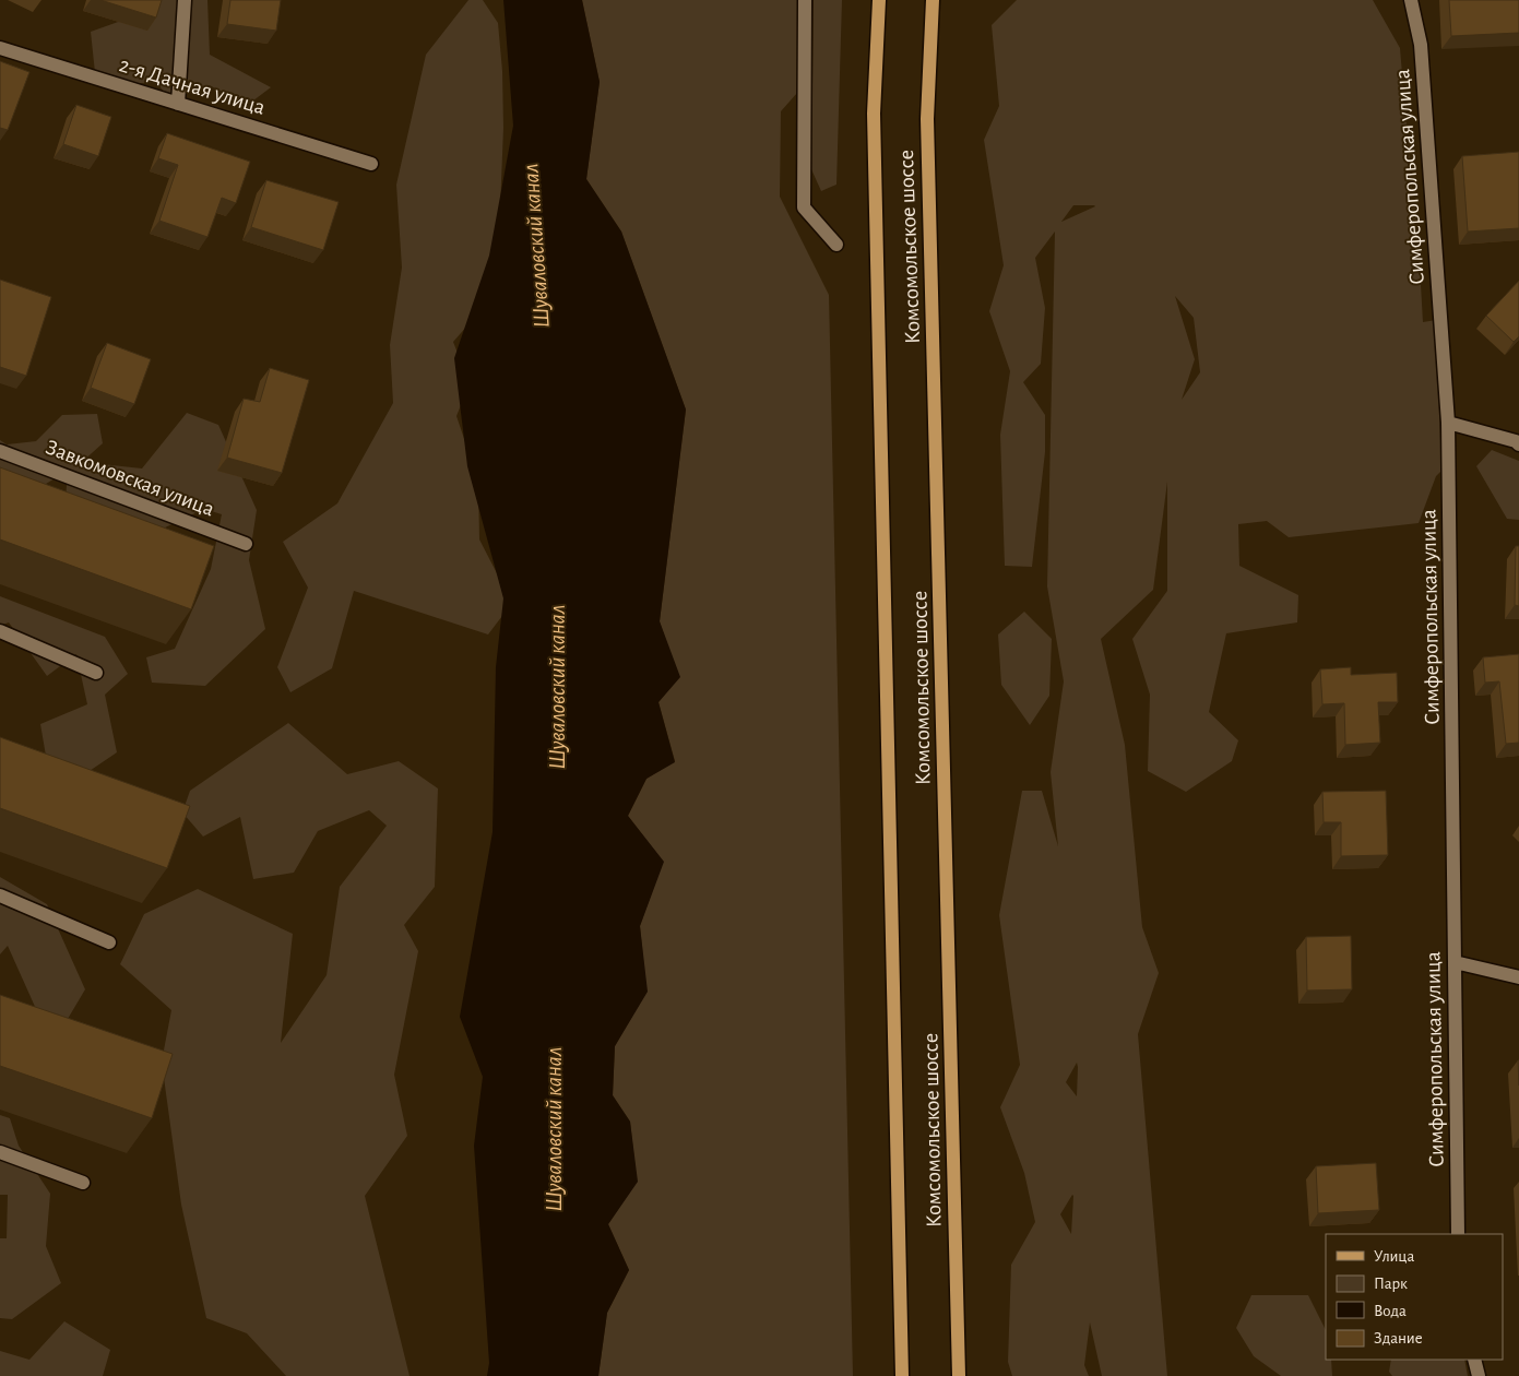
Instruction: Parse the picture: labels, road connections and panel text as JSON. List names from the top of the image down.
{
  "streets": {
    "main road": ["Комсомольское шоссе"],
    "street": ["2-я Дачная улица", "Симферопольская улица", "Завкомовская улица"]
  },
  "water": ["Шуваловский канал"],
  "legend": [
    "Улица",
    "Парк",
    "Вода",
    "Здание"
  ]
}
